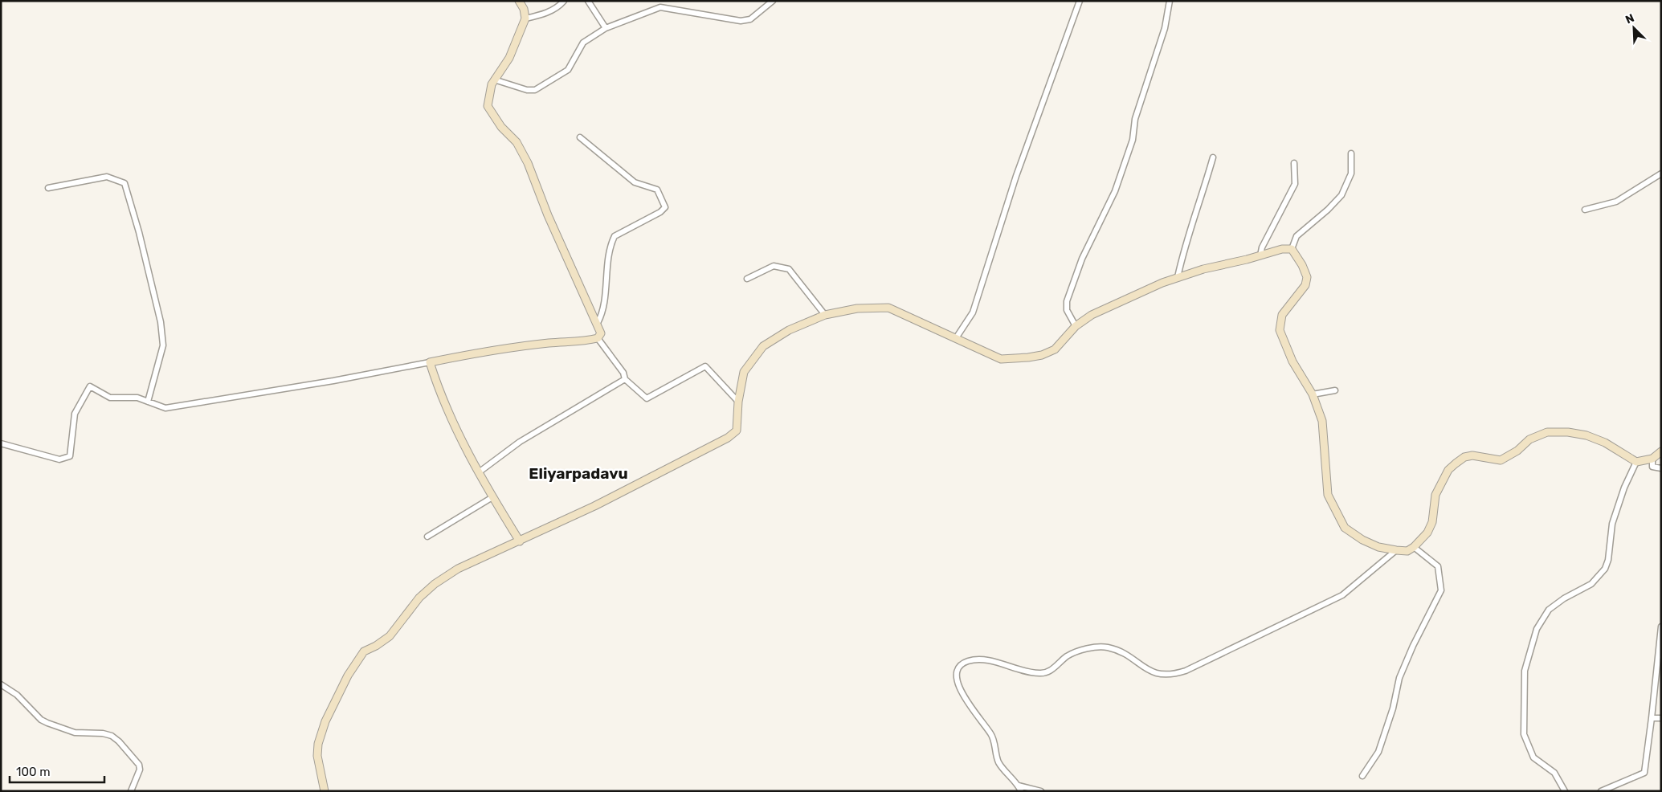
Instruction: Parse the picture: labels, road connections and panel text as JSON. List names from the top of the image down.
{
  "districts": ["Eliyarpadavu"],
  "scale_bar": "100 m",
  "north": "top left"
}
